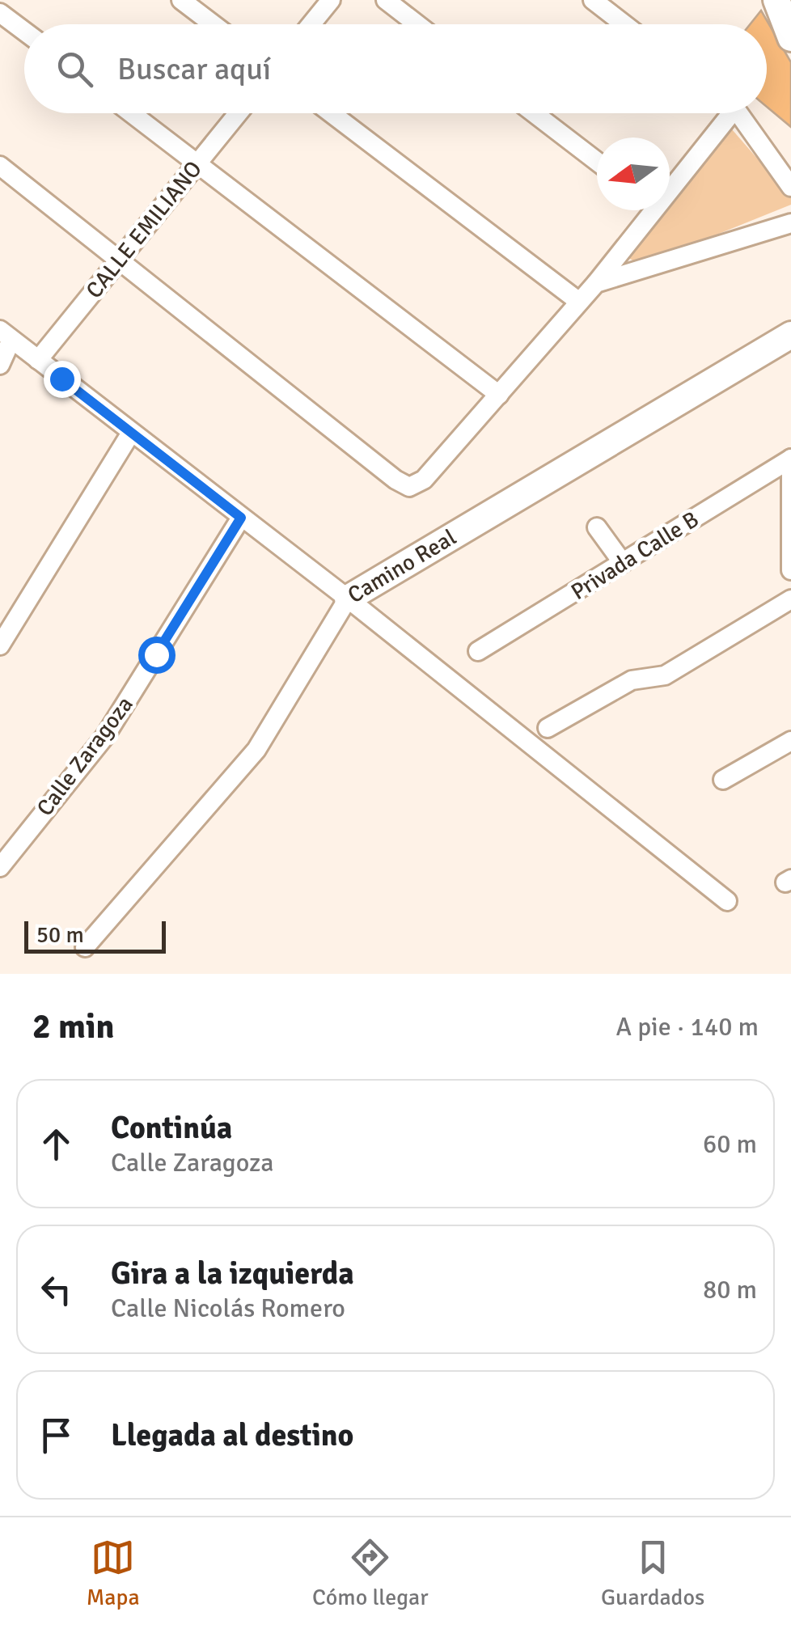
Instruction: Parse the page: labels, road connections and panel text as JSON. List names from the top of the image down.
{
  "streets": {
    "street": [
      "CALLE EMILIANO",
      "Privada Calle B",
      "Camino Real",
      "Calle Zaragoza"
    ]
  },
  "scale_bar": "50 m",
  "north": "left",
  "page": {
    "search": "Buscar aquí",
    "scale": "50 m",
    "heading": ["2 min", "A pie · 140 m"],
    "list": [
      ["Continúa", "Calle Zaragoza", "60 m"],
      ["Gira a la izquierda", "Calle Nicolás Romero", "80 m"],
      "Llegada al destino"
    ],
    "nav": ["Mapa", "Cómo llegar", "Guardados"]
  }
}
